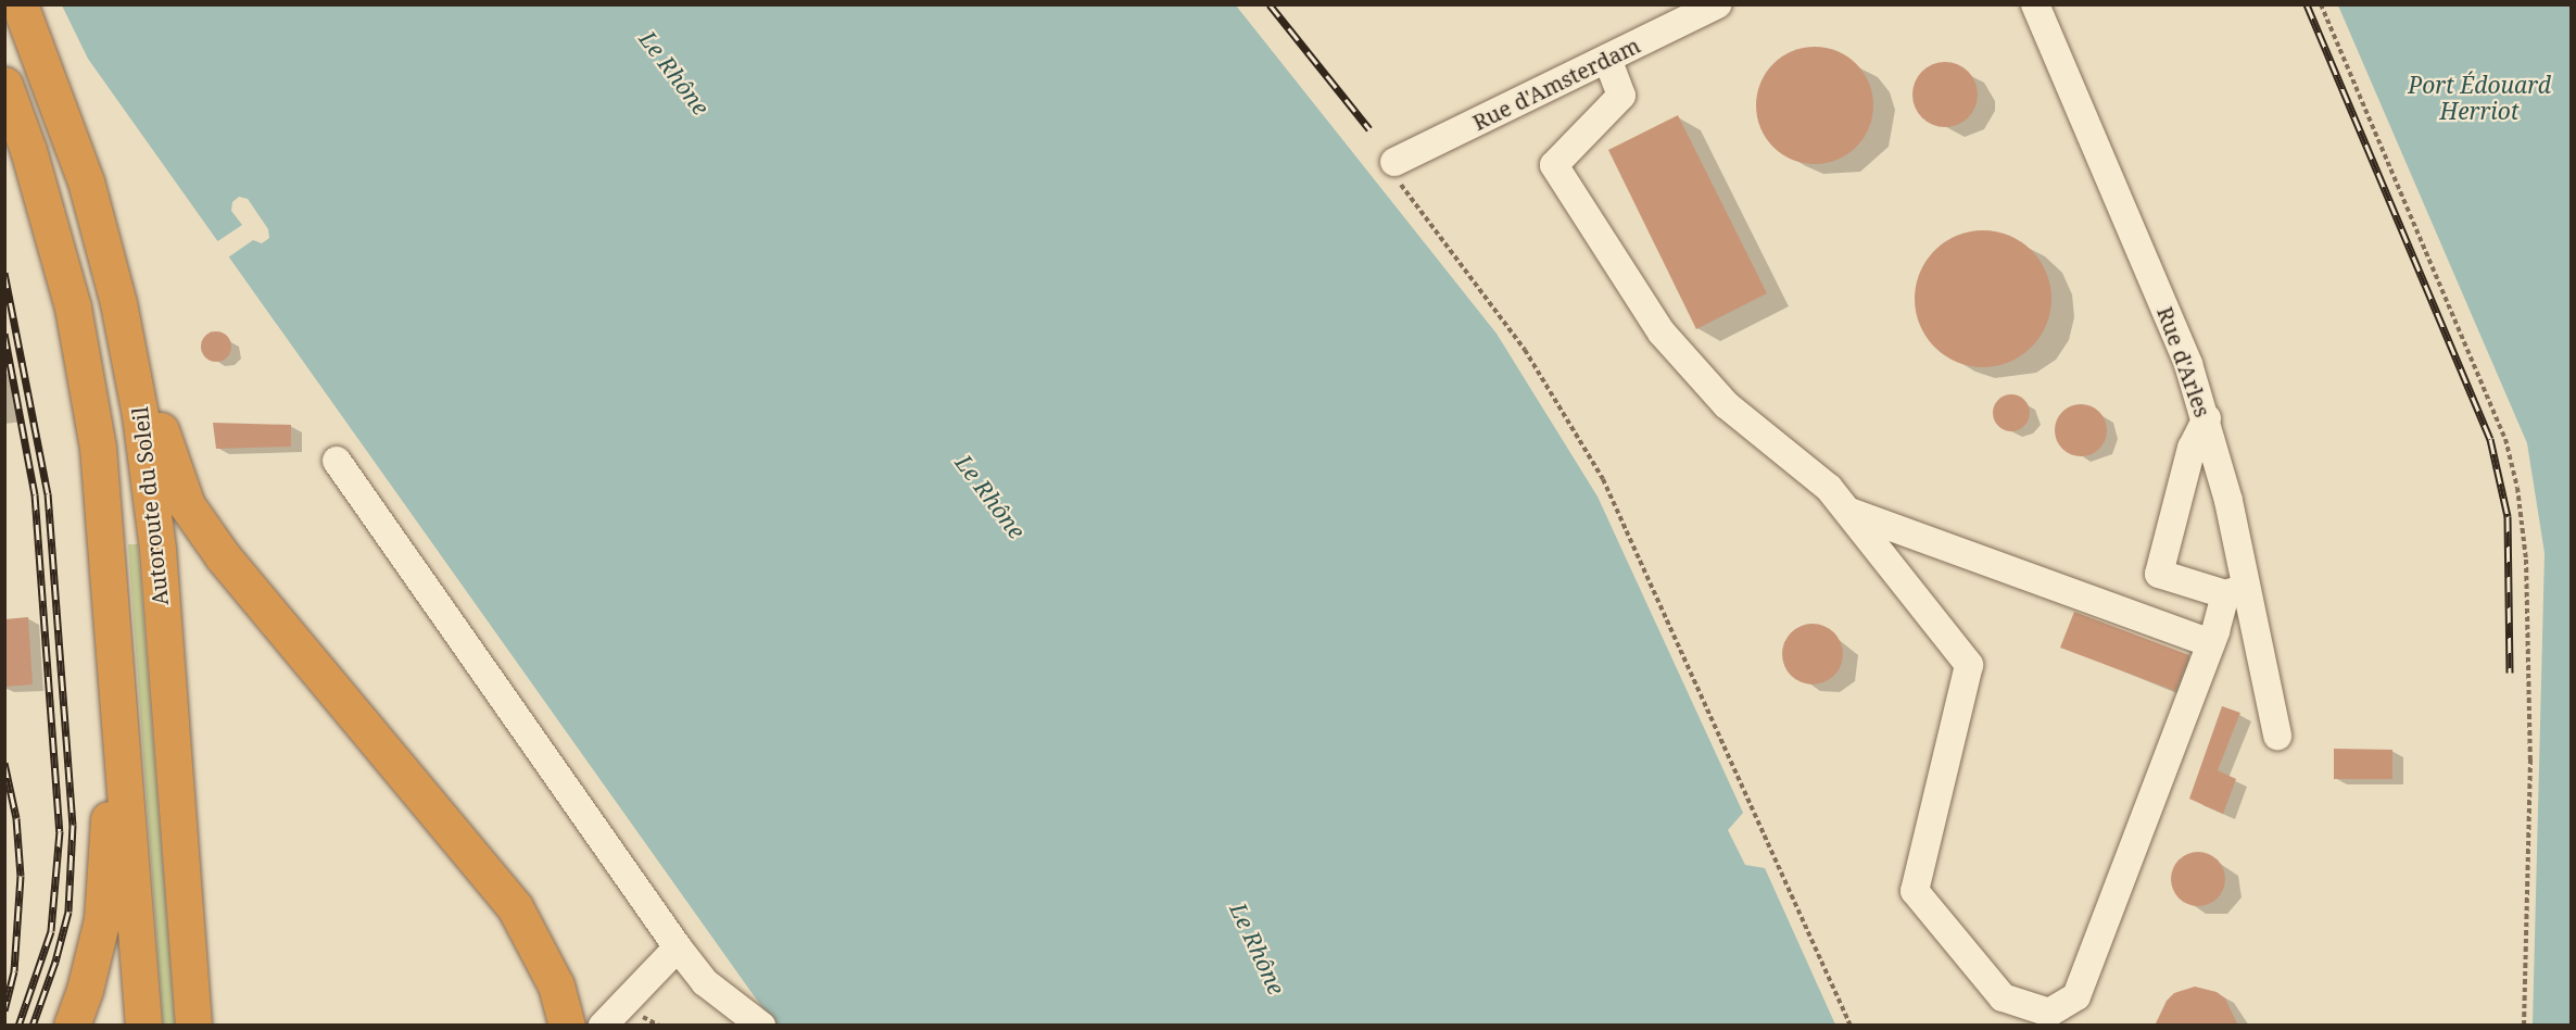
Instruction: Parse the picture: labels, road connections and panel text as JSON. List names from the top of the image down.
{
  "streets": {
    "highway": ["Autoroute du Soleil"],
    "street": ["Rue d'Amsterdam", "Rue d'Arles"]
  },
  "water": ["Le Rhône", "Port Édouard Herriot"]
}
